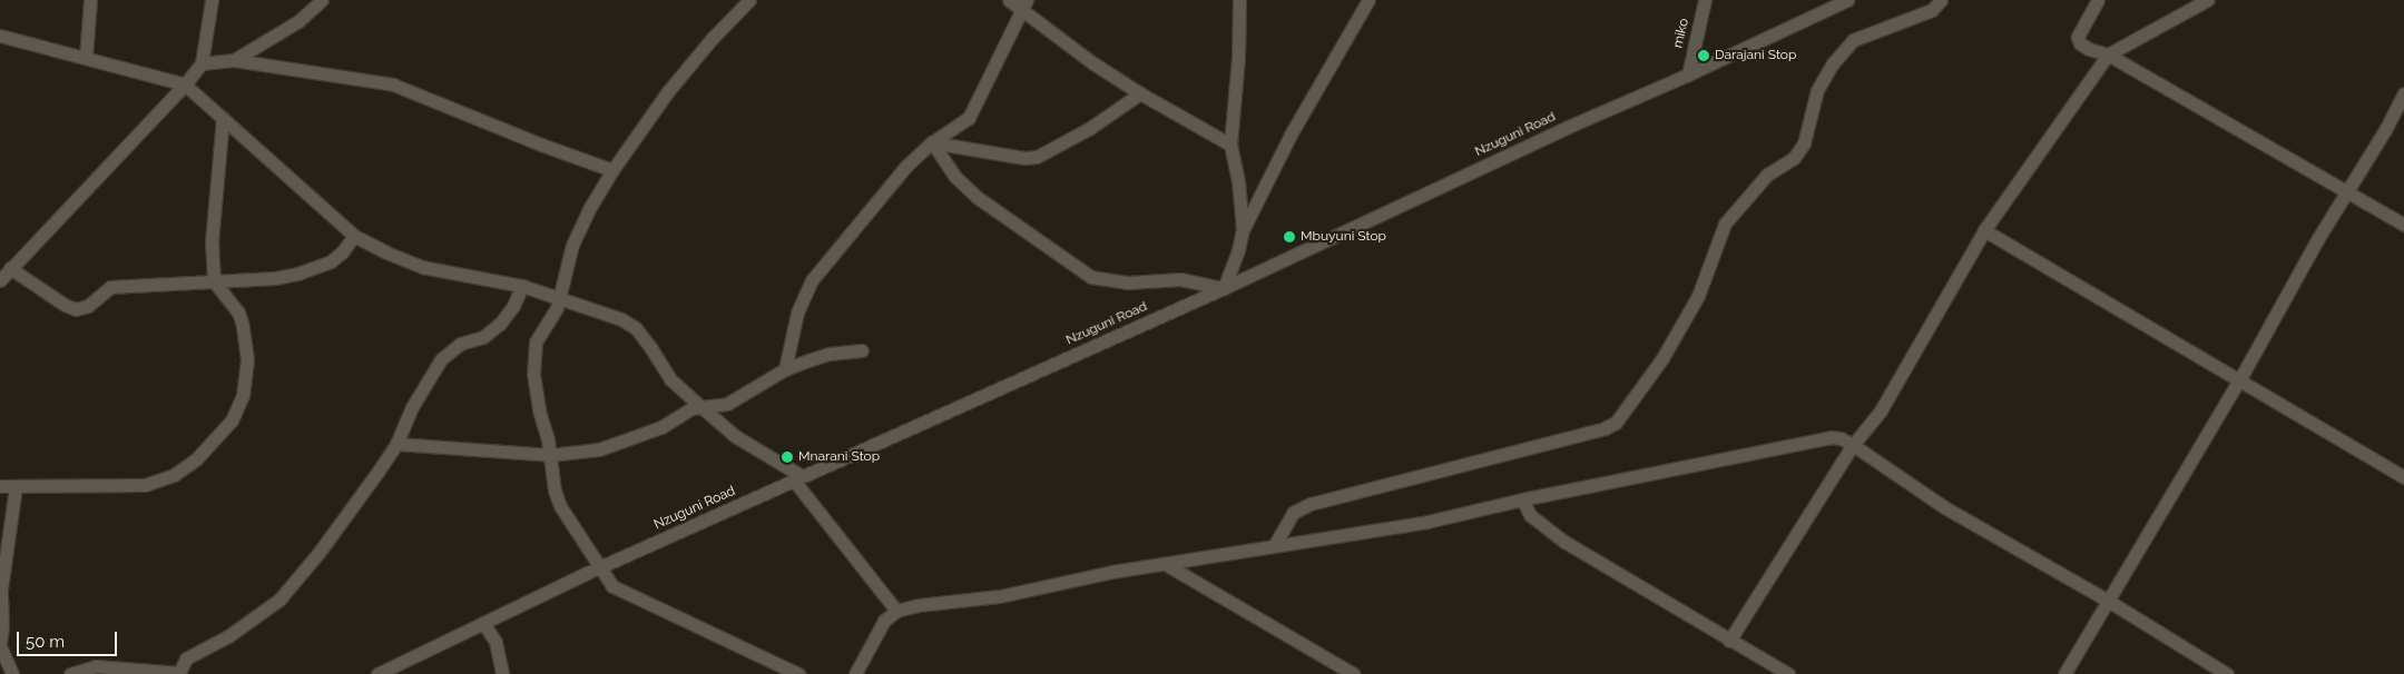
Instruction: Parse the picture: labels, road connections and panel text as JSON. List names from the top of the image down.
{
  "streets": {
    "street": ["miko", "Nzuguni Road"]
  },
  "crossings": [
    ["miko", "Nzuguni Road"]
  ],
  "places": ["Darajani Stop", "Mbuyuni Stop", "Mnarani Stop"],
  "scale_bar": "50 m"
}
